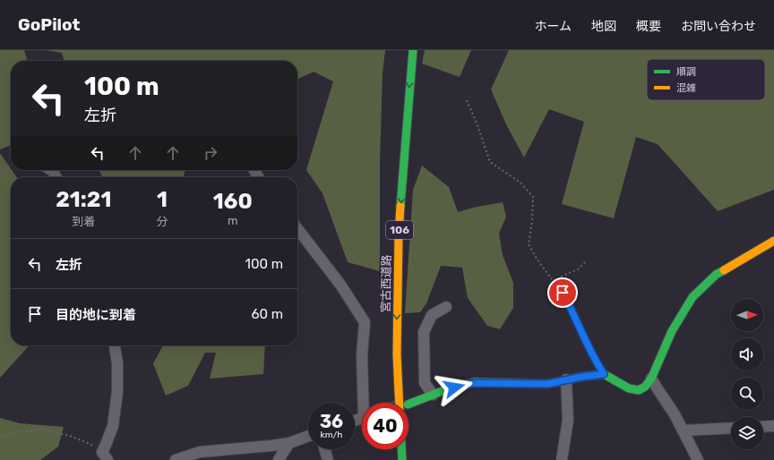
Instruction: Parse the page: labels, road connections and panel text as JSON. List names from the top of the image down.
{
  "streets": {
    "main road": ["106", "宮古西道路"]
  },
  "one_way": ["宮古西道路"],
  "legend": ["順調", "混雑"],
  "north": "right",
  "page": {
    "header": "GoPilot",
    "nav": [
      "ホーム",
      "地図",
      "概要",
      "お問い合わせ"
    ],
    "turn": ["100 m", "左折"],
    "eta": [
      "21:21",
      "到着",
      "1",
      "分",
      "160",
      "m"
    ],
    "list": [
      {
        "name": "左折",
        "value": "100 m"
      },
      {
        "name": "目的地に到着",
        "value": "60 m"
      }
    ],
    "speed": "36 km/h",
    "limit": "40"
  }
}
